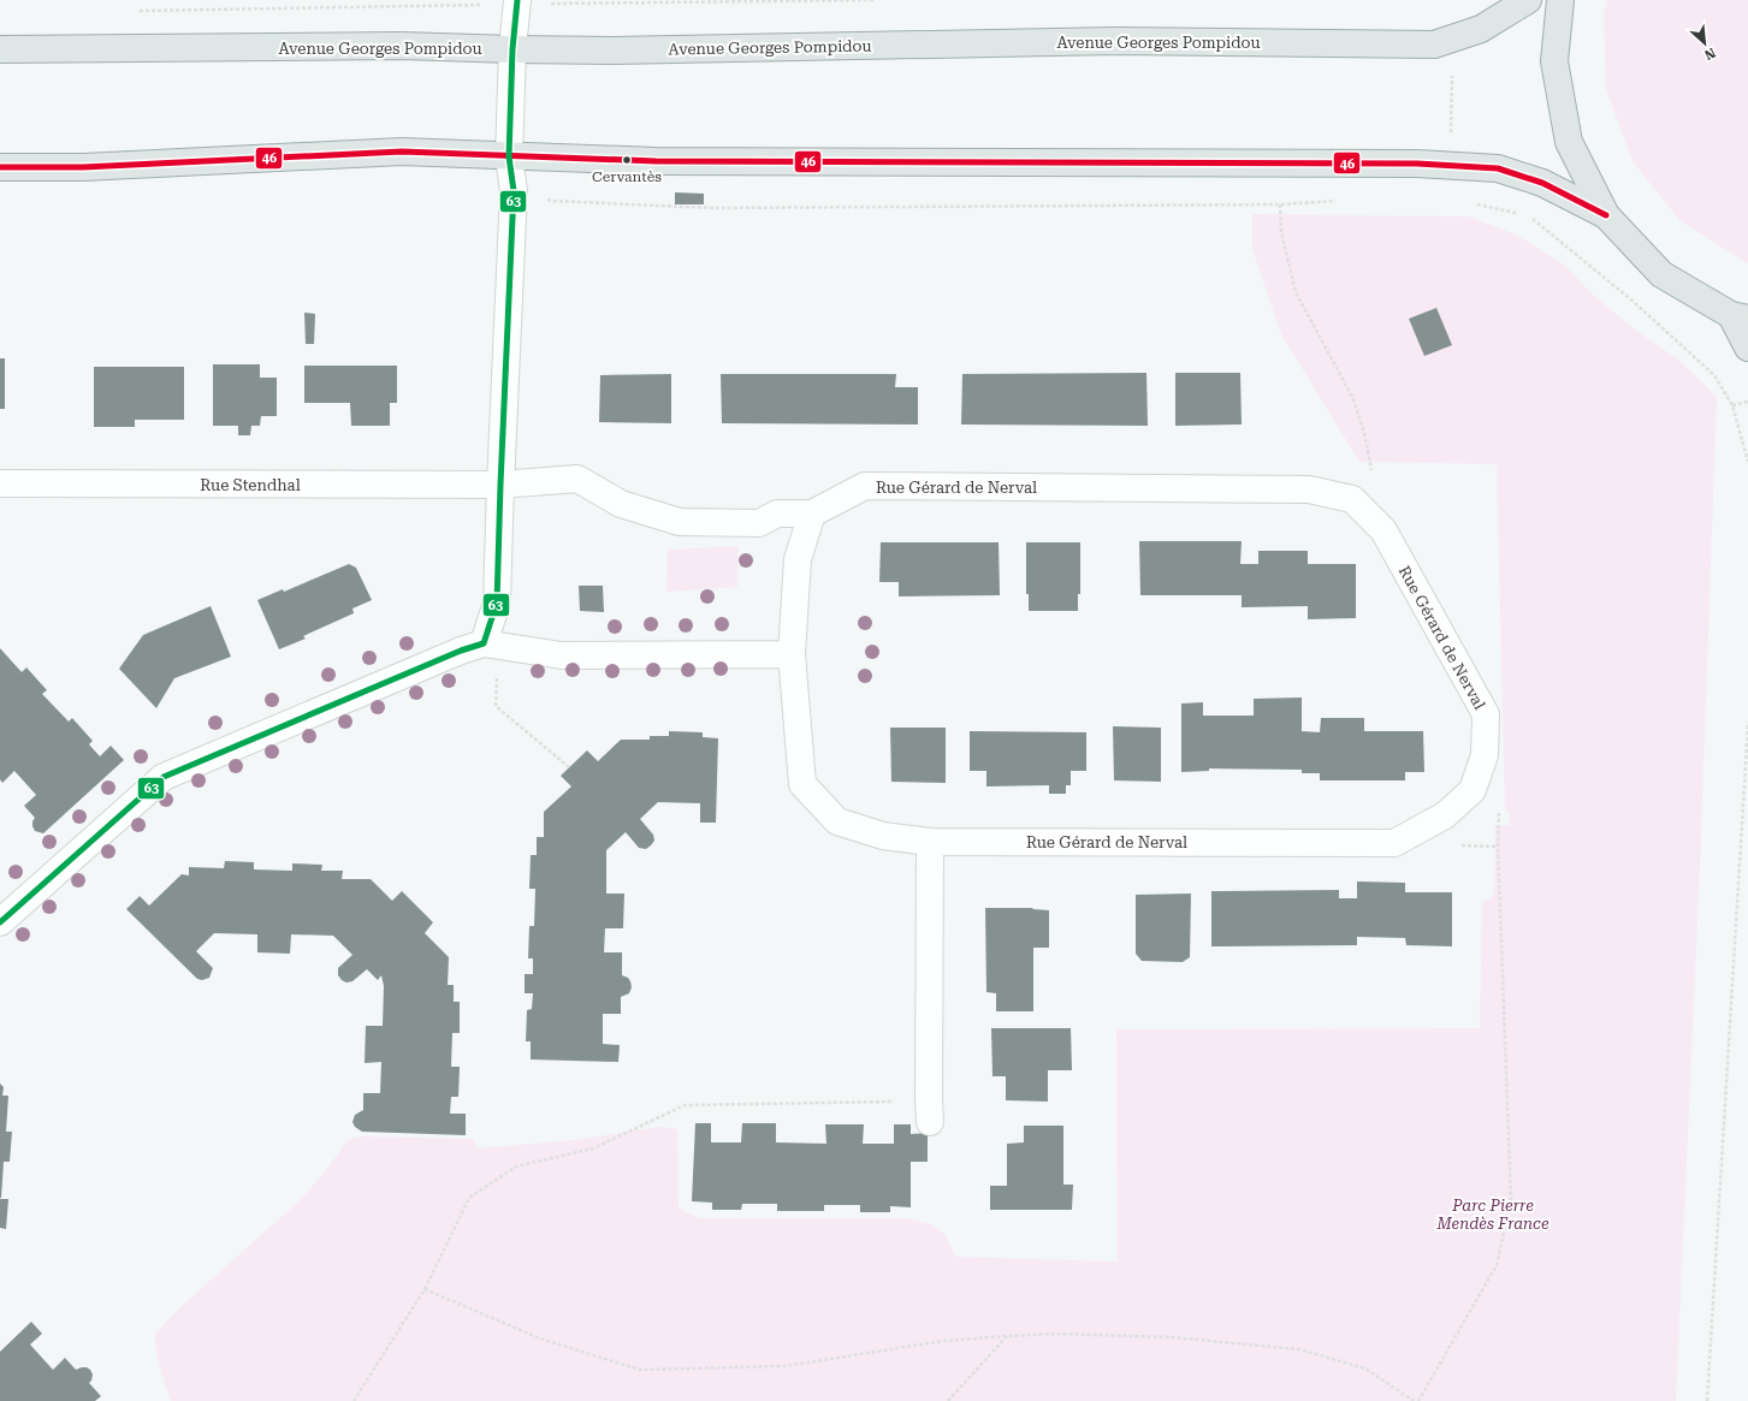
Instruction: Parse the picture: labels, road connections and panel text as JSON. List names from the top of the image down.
{
  "streets": {
    "main road": ["Avenue Georges Pompidou"],
    "street": ["Rue Stendhal", "Rue Gérard de Nerval"]
  },
  "crossings": [
    ["Rue Stendhal", "Rue Gérard de Nerval"]
  ],
  "parks": ["Parc Pierre Mendès France"],
  "places": ["Cervantès"],
  "lines": ["transit line 63", "transit line 46"],
  "north": "bottom right"
}
